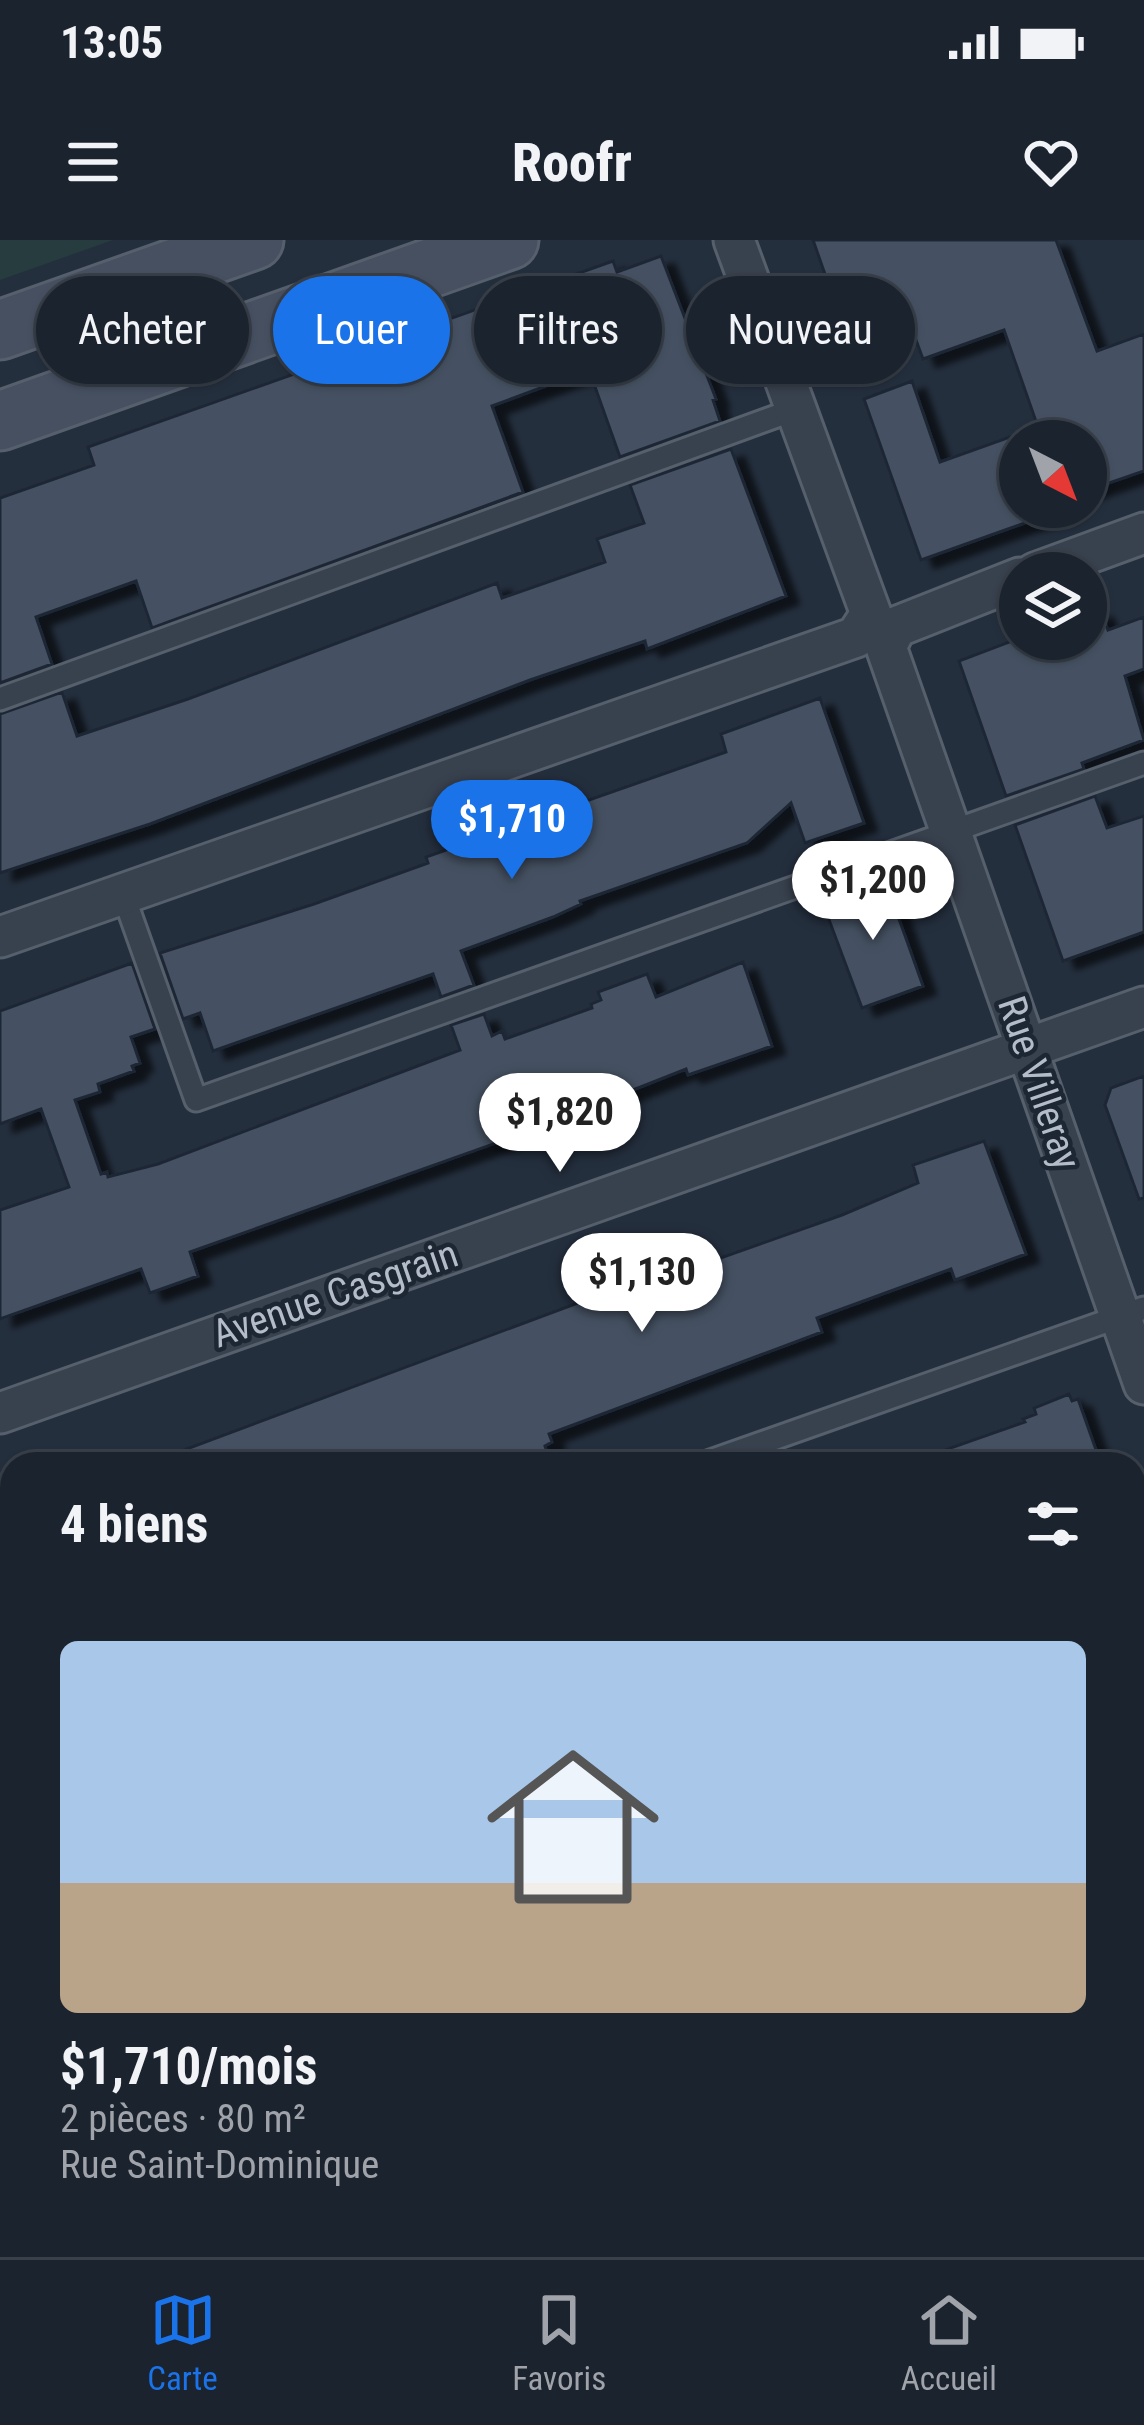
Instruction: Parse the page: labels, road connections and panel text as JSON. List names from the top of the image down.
{
  "streets": {
    "street": ["Rue Villeray", "Avenue Casgrain"]
  },
  "crossings": [
    ["Rue Villeray", "Avenue Casgrain"]
  ],
  "north": "bottom right",
  "page": {
    "status": "13:05",
    "header": "Roofr",
    "chip": [
      "Acheter",
      "Louer",
      "Filtres",
      "Nouveau"
    ],
    "price": [
      "$1,710",
      "$1,200",
      "$1,820",
      "$1,130"
    ],
    "heading": "4 biens",
    "list": [
      {
        "name": "$1,710/mois",
        "note": "2 pièces · 80 m² · Rue Saint-Dominique"
      }
    ],
    "tabs": ["Carte", "Favoris", "Accueil"]
  }
}
